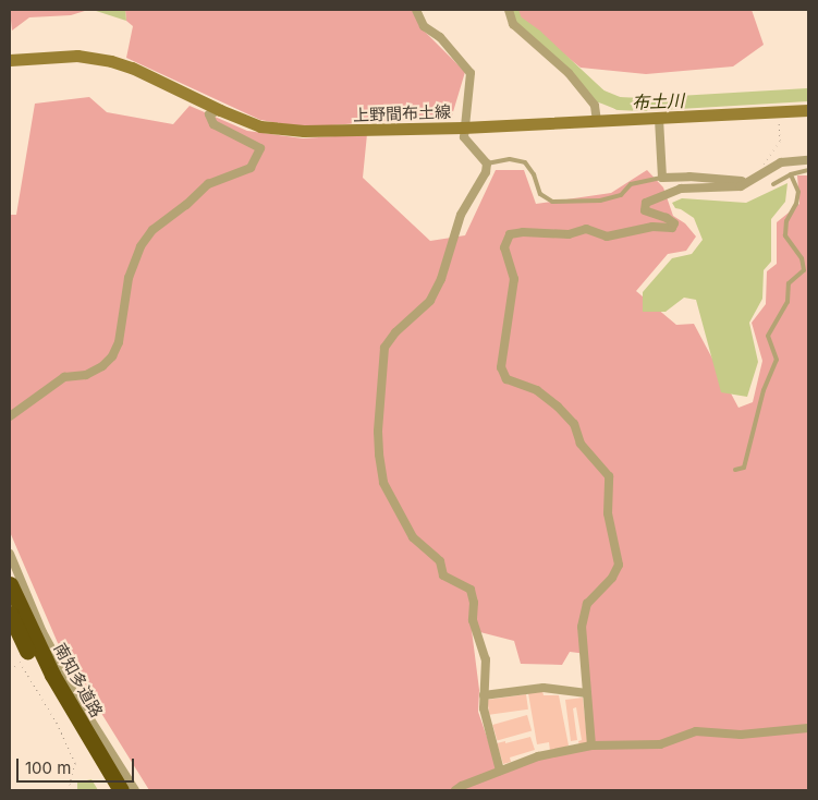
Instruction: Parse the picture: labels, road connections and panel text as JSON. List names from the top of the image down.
{
  "streets": {
    "highway": ["南知多道路"],
    "main road": ["上野間布土線"]
  },
  "water": ["布土川"],
  "scale_bar": "100 m"
}
